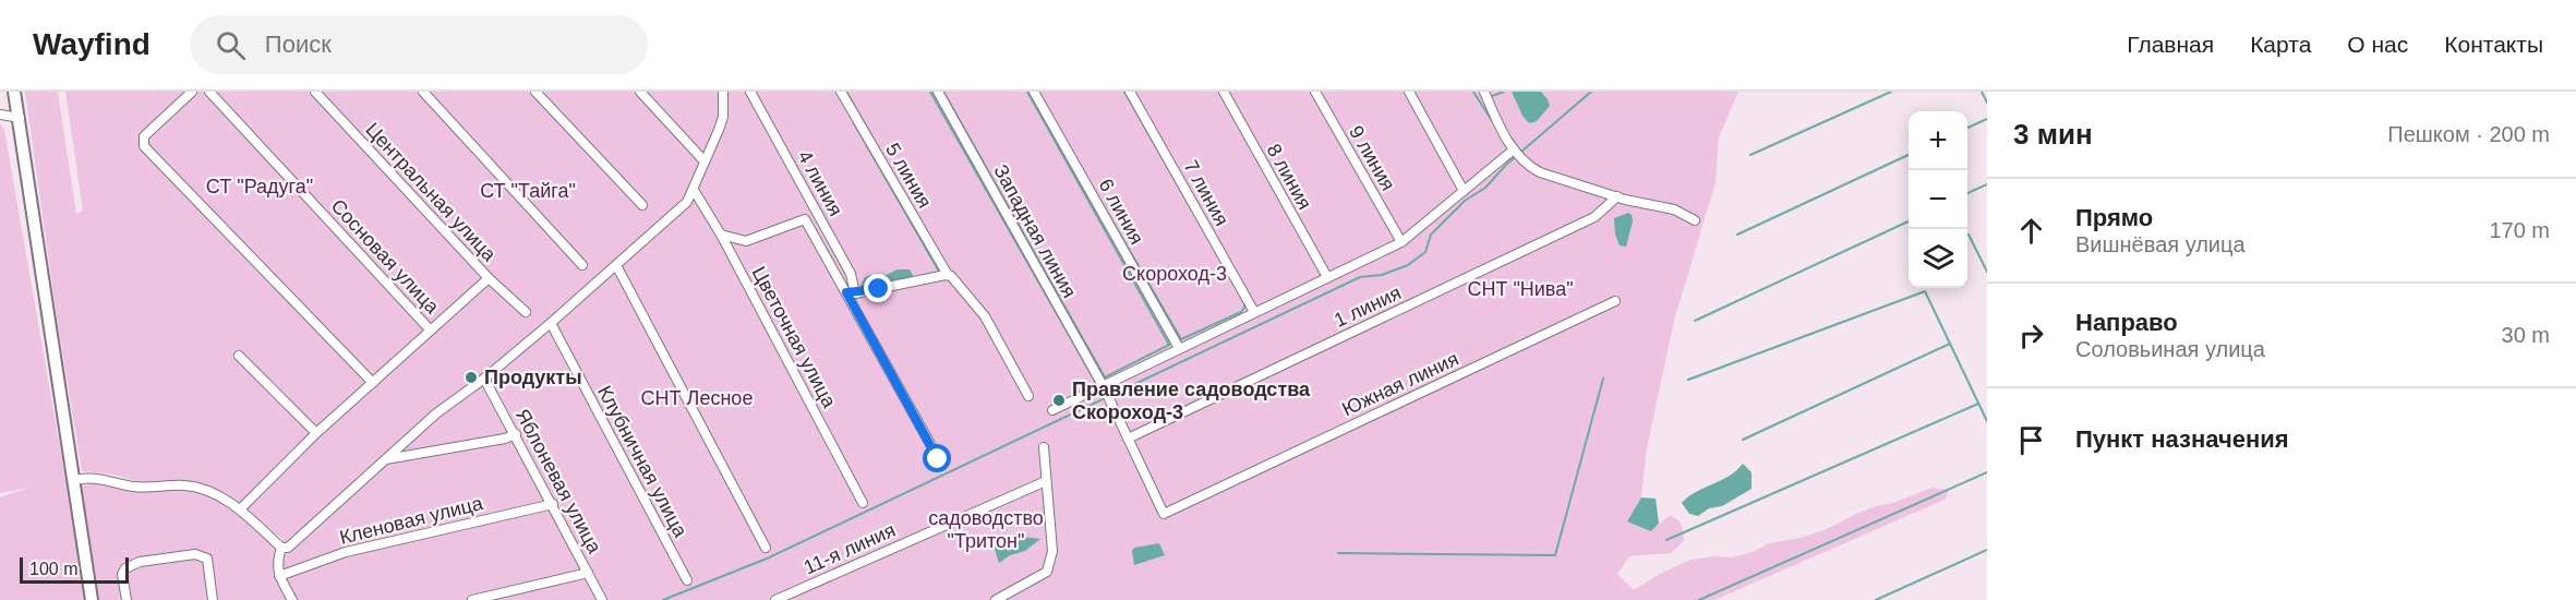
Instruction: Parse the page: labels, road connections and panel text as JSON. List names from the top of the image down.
{
  "streets": {
    "street": [
      "9 линия",
      "5 линия",
      "8 линия",
      "4 линия",
      "Центральная улица",
      "7 линия",
      "6 линия",
      "Западная линия",
      "Сосновая улица",
      "1 линия",
      "Цветочная улица",
      "Южная линия",
      "Клубничная улица",
      "Яблоневая улица",
      "Кленовая улица",
      "11-я линия"
    ]
  },
  "crossings": [
    ["Западная линия", "1 линия"],
    ["Западная линия", "Южная линия"],
    ["Яблоневая улица", "Кленовая улица"]
  ],
  "parks": [
    "СТ \"Радуга\"",
    "СТ \"Тайга\"",
    "Скороход-3",
    "СНТ \"Нива\"",
    "СНТ Лесное",
    "садоводство \"Тритон\""
  ],
  "places": ["Продукты", "Правление садоводства Скороход-3"],
  "scale_bar": "100 m",
  "page": {
    "header": "Wayfind",
    "search": "Поиск",
    "nav": [
      "Главная",
      "Карта",
      "О нас",
      "Контакты"
    ],
    "heading": ["3 мин", "Пешком · 200 m"],
    "map_buttons": ["+", "−"],
    "list": [
      ["Прямо", "Вишнёвая улица", "170 m"],
      ["Направо", "Соловьиная улица", "30 m"],
      "Пункт назначения"
    ],
    "scale": "100 m"
  }
}
